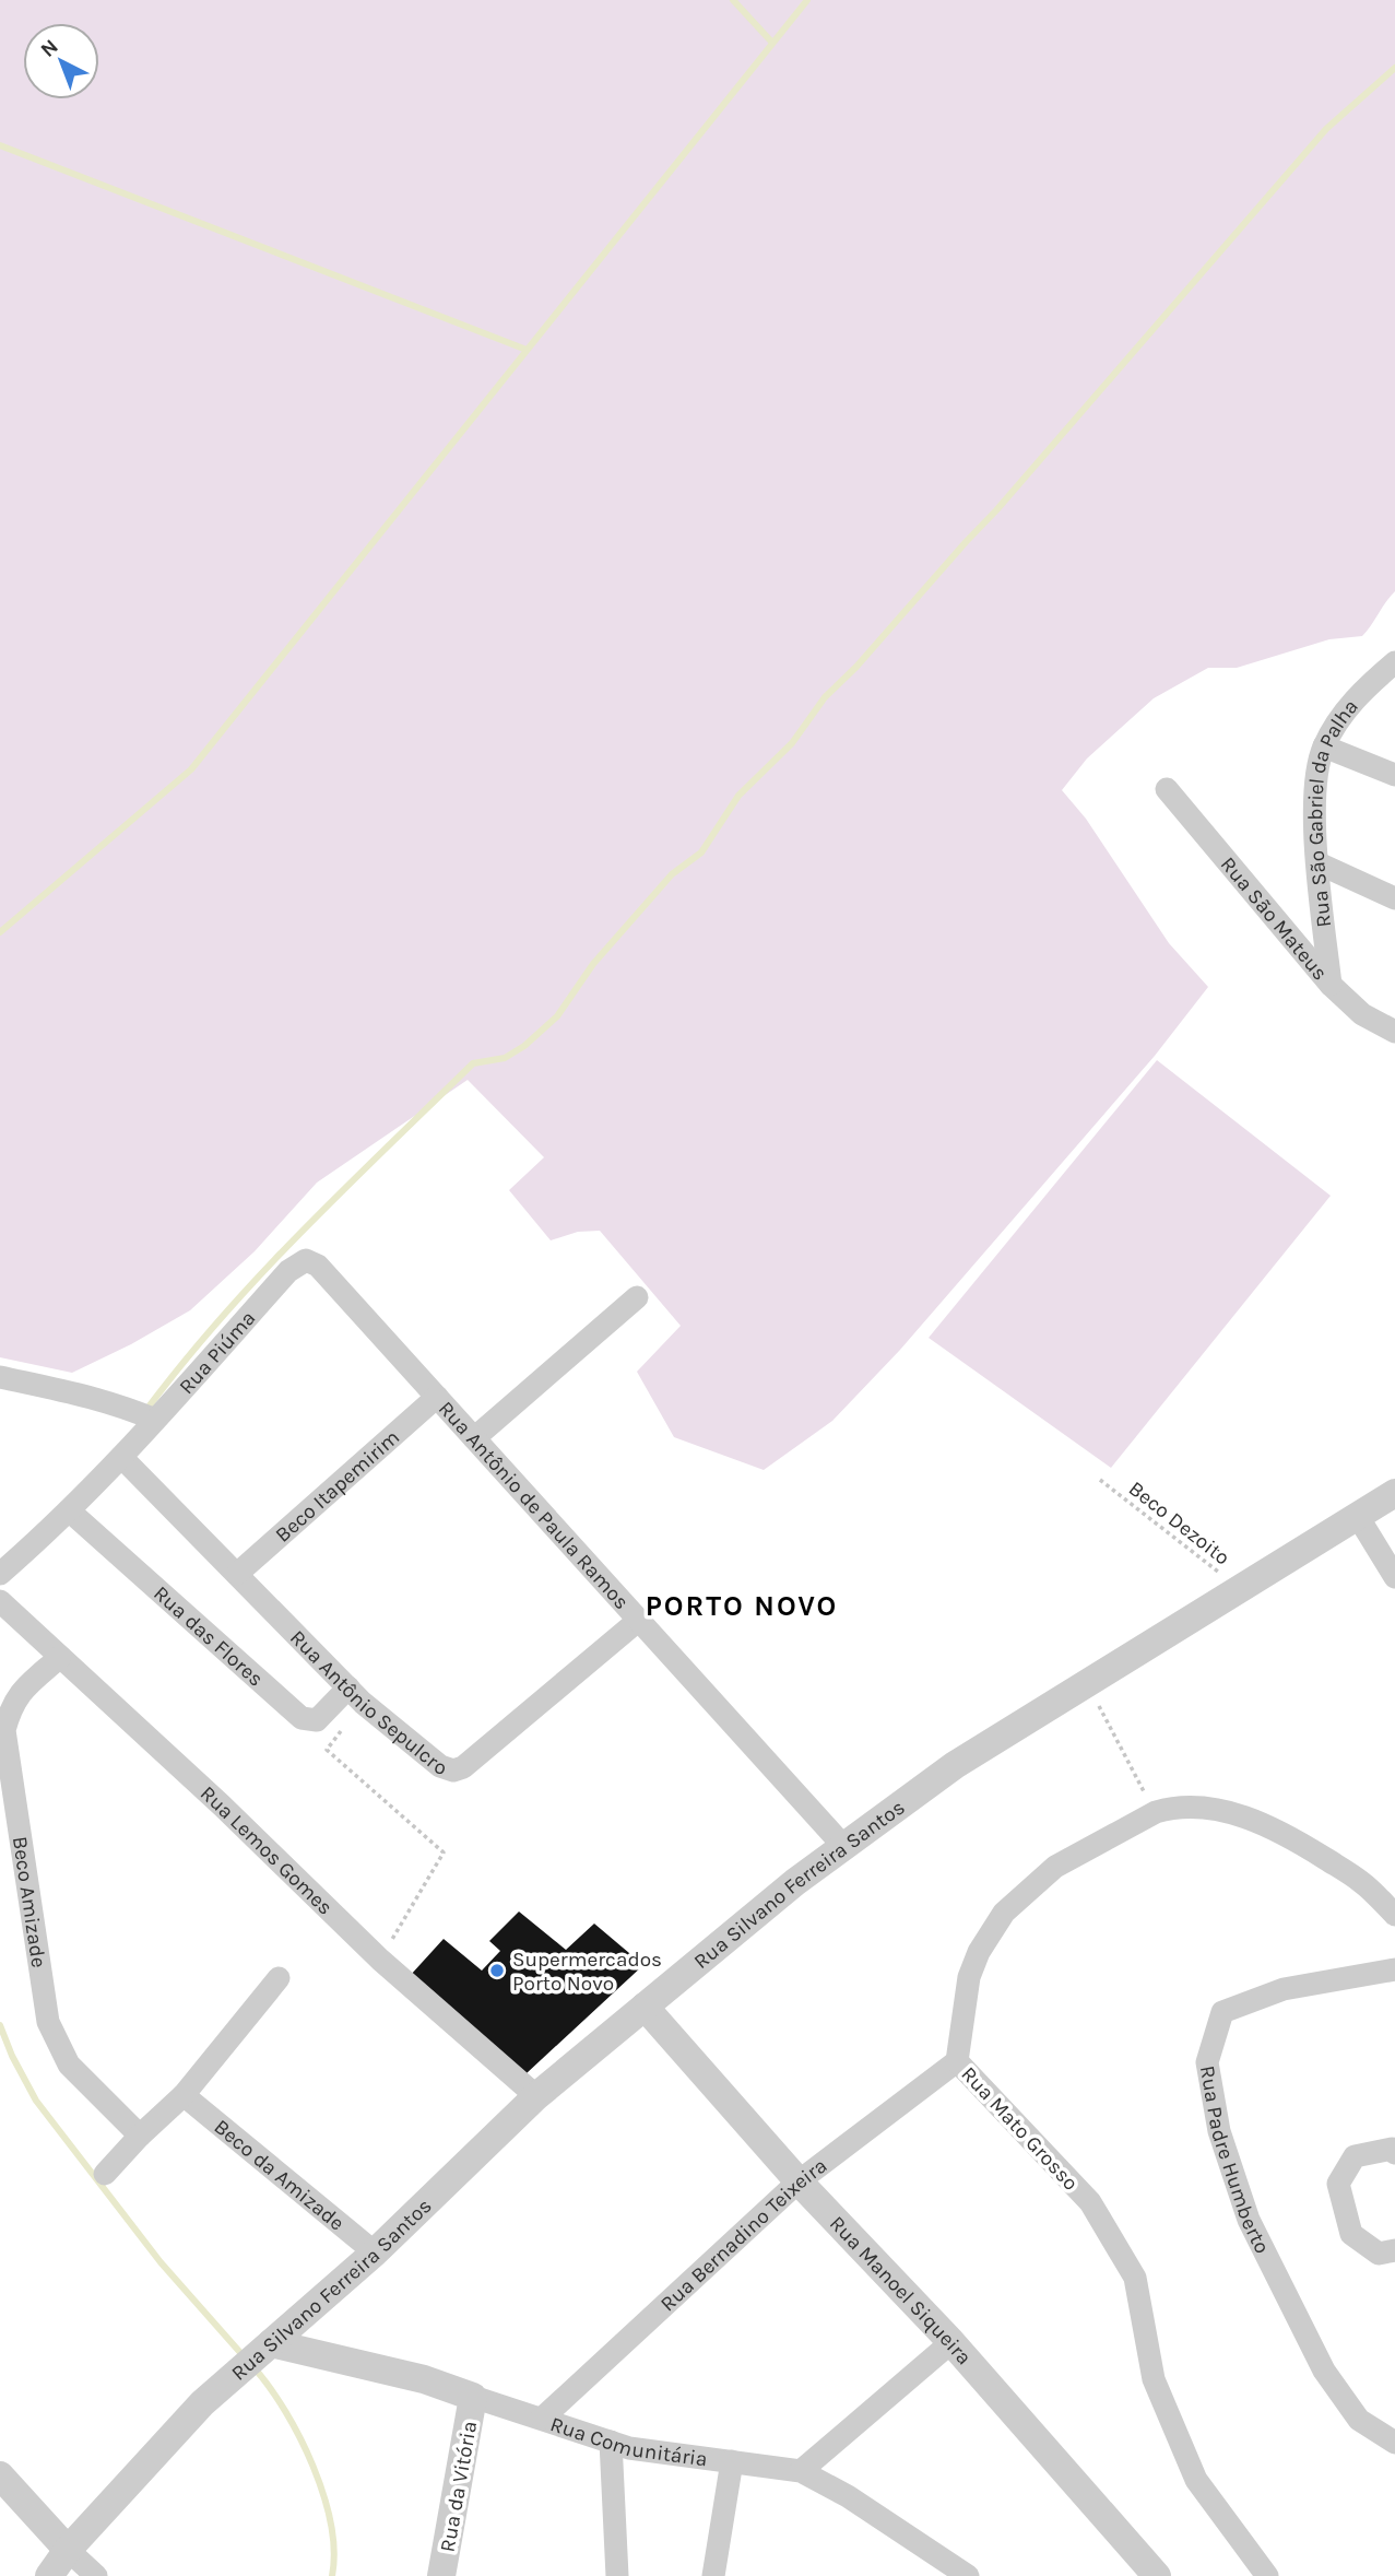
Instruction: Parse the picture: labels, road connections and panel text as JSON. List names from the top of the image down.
{
  "streets": {
    "street": [
      "Rua São Gabriel da Palha",
      "Rua São Mateus",
      "Rua Piúma",
      "Beco Itapemirim",
      "Rua Antônio de Paula Ramos",
      "Rua das Flores",
      "Rua Antônio Sepulcro",
      "Rua Lemos Gomes",
      "Rua Silvano Ferreira Santos",
      "Beco Amizade",
      "Rua Mato Grosso",
      "Rua Padre Humberto",
      "Beco da Amizade",
      "Rua Bernadino Teixeira",
      "Rua Manoel Siqueira",
      "Rua Comunitária",
      "Rua da Vitória"
    ],
    "path": ["Beco Dezoito"]
  },
  "crossings": [
    ["Rua São Gabriel da Palha", "Rua São Mateus"],
    ["Rua Piúma", "Rua Antônio de Paula Ramos"],
    ["Rua Piúma", "Rua das Flores"],
    ["Rua Piúma", "Rua Antônio Sepulcro"],
    ["Beco Itapemirim", "Rua Antônio de Paula Ramos"],
    ["Beco Itapemirim", "Rua Antônio Sepulcro"],
    ["Rua Antônio de Paula Ramos", "Rua Antônio Sepulcro"],
    ["Rua Antônio de Paula Ramos", "Rua Silvano Ferreira Santos"],
    ["Beco Dezoito", "Rua Silvano Ferreira Santos"],
    ["Rua das Flores", "Rua Antônio Sepulcro"],
    ["Rua Lemos Gomes", "Rua Silvano Ferreira Santos"],
    ["Rua Lemos Gomes", "Beco Amizade"],
    ["Rua Silvano Ferreira Santos", "Beco da Amizade"],
    ["Rua Silvano Ferreira Santos", "Rua Manoel Siqueira"],
    ["Rua Silvano Ferreira Santos", "Rua Comunitária"],
    ["Rua Mato Grosso", "Rua Bernadino Teixeira"],
    ["Rua Bernadino Teixeira", "Rua Manoel Siqueira"],
    ["Rua Bernadino Teixeira", "Rua Comunitária"],
    ["Rua Comunitária", "Rua da Vitória"]
  ],
  "districts": ["PORTO NOVO"],
  "places": ["Supermercados Porto Novo"],
  "north": "top left"
}
